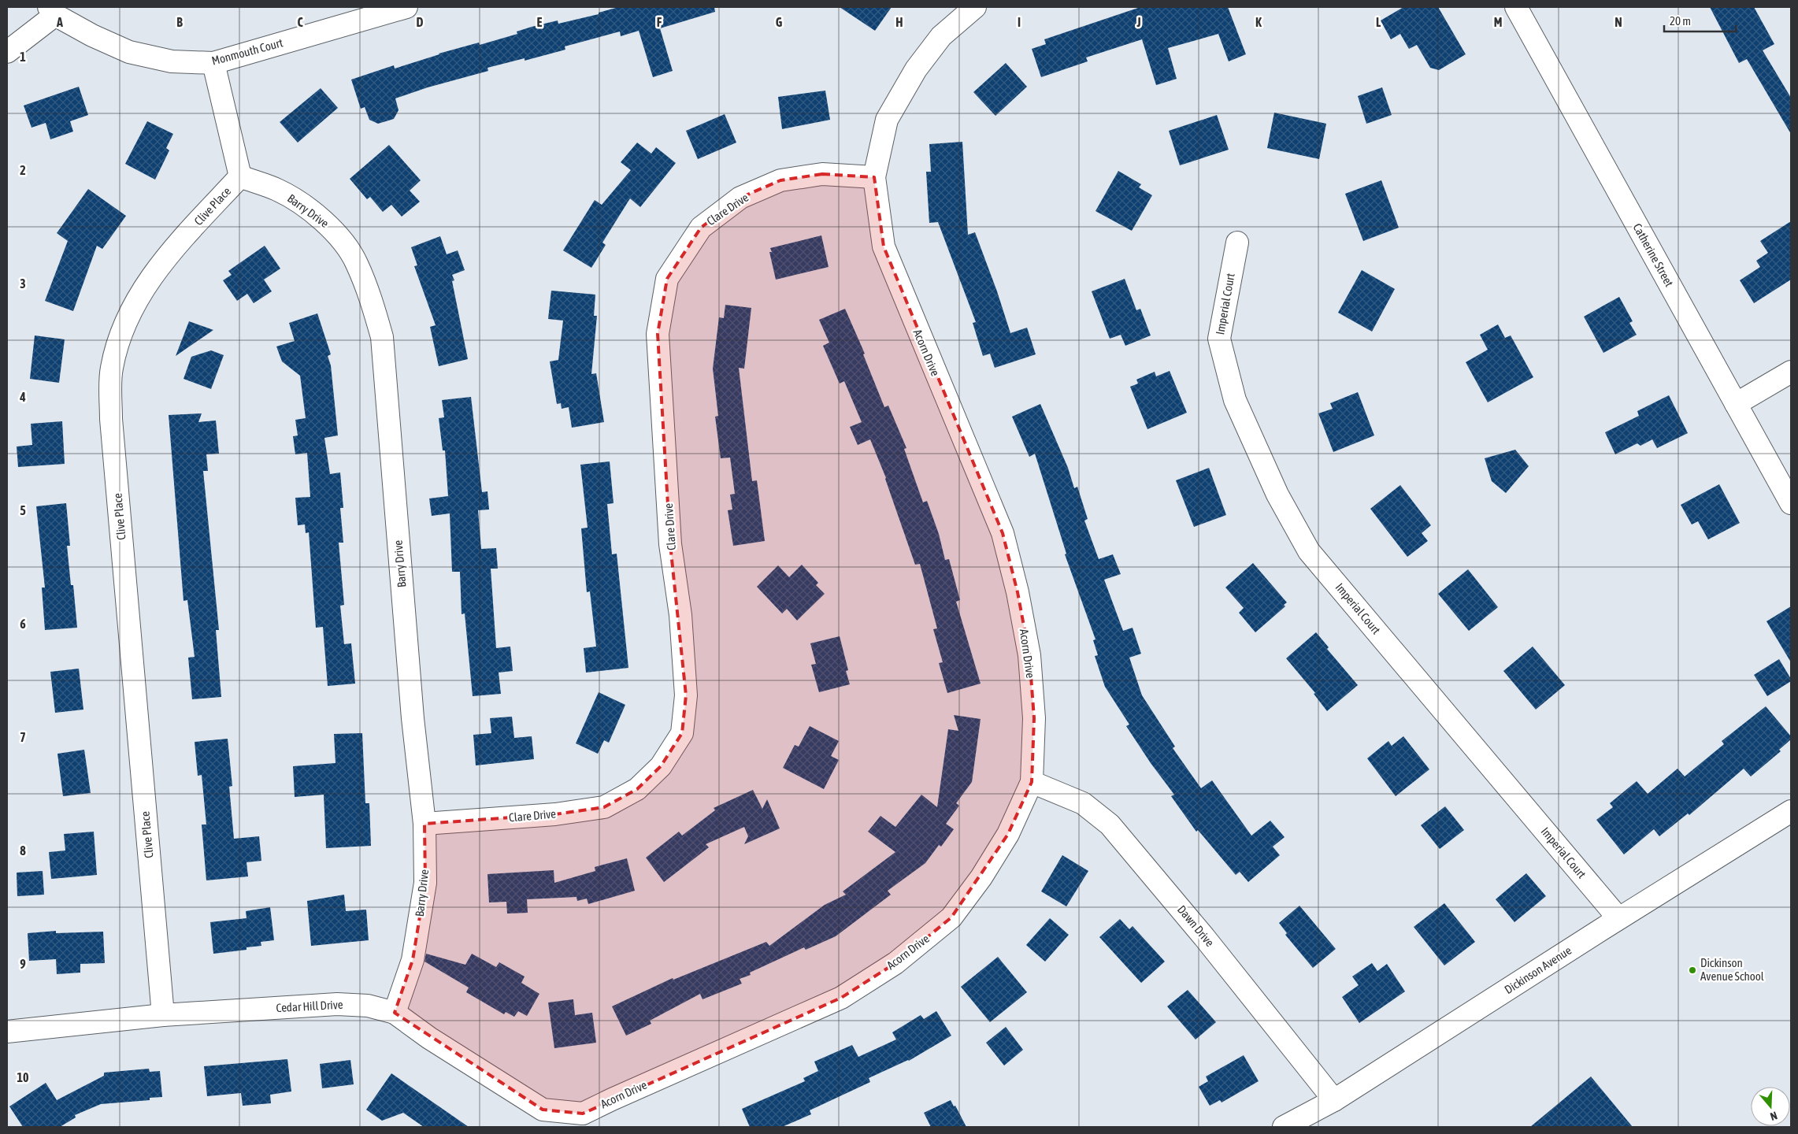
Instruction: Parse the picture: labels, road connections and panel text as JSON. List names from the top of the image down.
{
  "streets": {
    "street": [
      "Monmouth Court",
      "Clive Place",
      "Clare Drive",
      "Barry Drive",
      "Catherine Street",
      "Imperial Court",
      "Acorn Drive",
      "Dawn Drive",
      "Dickinson Avenue",
      "Cedar Hill Drive"
    ]
  },
  "crossings": [
    ["Monmouth Court", "Clive Place"],
    ["Clive Place", "Barry Drive"],
    ["Clive Place", "Cedar Hill Drive"],
    ["Clare Drive", "Barry Drive"],
    ["Clare Drive", "Acorn Drive"],
    ["Barry Drive", "Cedar Hill Drive"],
    ["Imperial Court", "Dickinson Avenue"],
    ["Acorn Drive", "Dawn Drive"],
    ["Acorn Drive", "Cedar Hill Drive"],
    ["Dawn Drive", "Dickinson Avenue"]
  ],
  "places": ["Dickinson Avenue School"],
  "scale_bar": "20 m",
  "north": "bottom",
  "grid": {
    "columns": [
      "A",
      "B",
      "C",
      "D",
      "E",
      "F",
      "G",
      "H",
      "I",
      "J",
      "K",
      "L",
      "M",
      "N"
    ],
    "rows": [
      "1",
      "2",
      "3",
      "4",
      "5",
      "6",
      "7",
      "8",
      "9",
      "10"
    ]
  }
}
